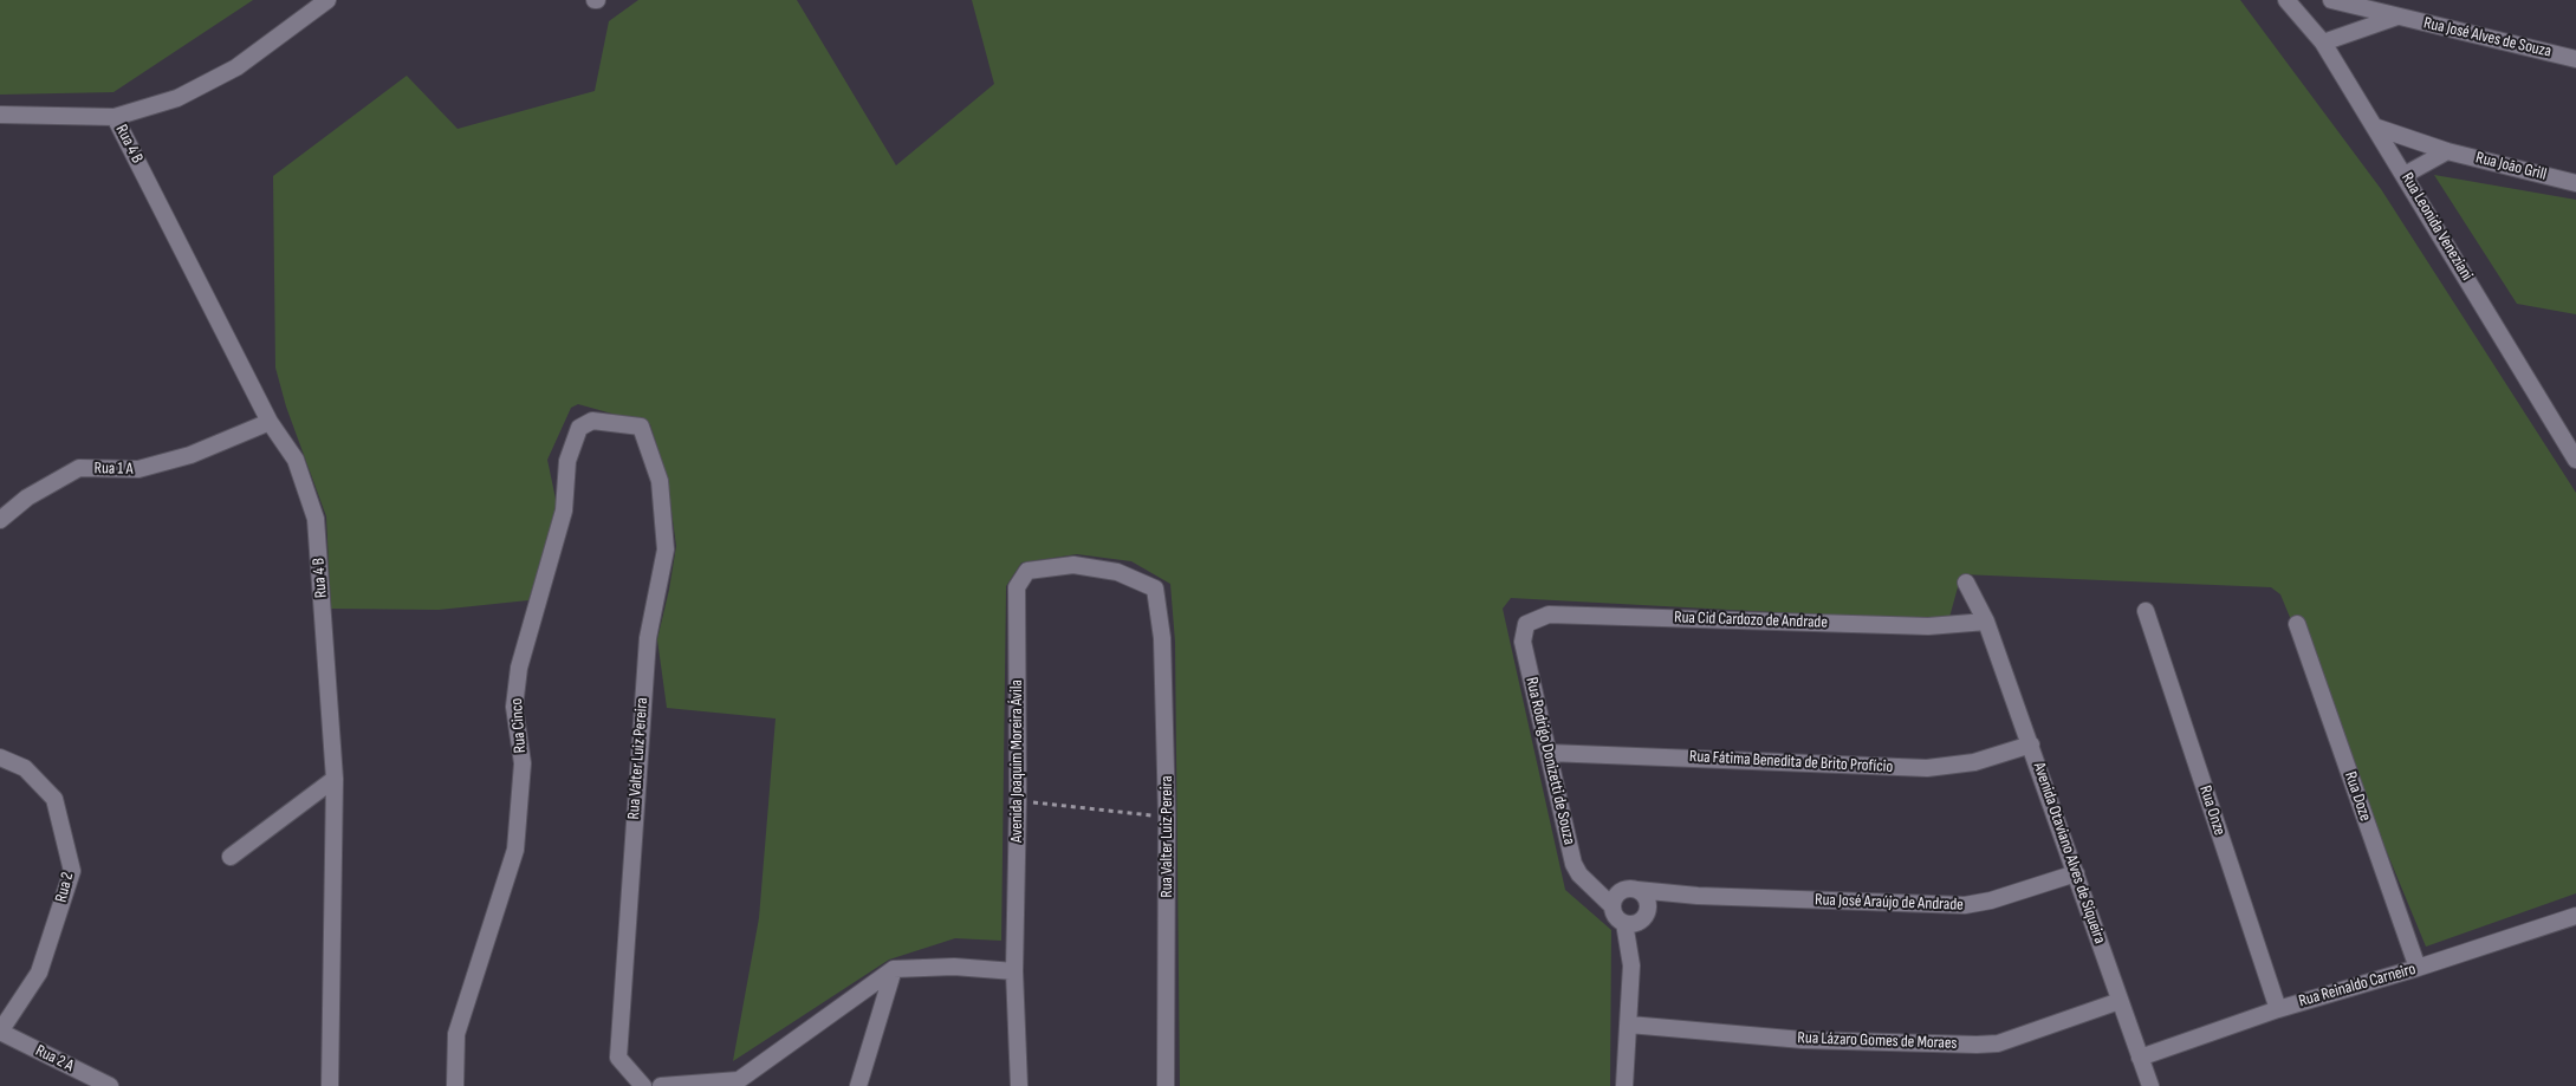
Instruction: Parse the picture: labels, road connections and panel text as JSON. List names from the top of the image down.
{
  "streets": {
    "street": [
      "Rua José Alves de Souza",
      "Rua 4 B",
      "Rua João Grill",
      "Rua Leonida Veneziani",
      "Rua 1 A",
      "Rua Cid Cardozo de Andrade",
      "Rua Cinco",
      "Rua Valter Luiz Pereira",
      "Avenida Joaquim Moreira Ávila",
      "Rua Rodrigo Donizetti de Souza",
      "Rua Fátima Benedita de Brito Profício",
      "Rua Doze",
      "Rua Onze",
      "Avenida Otaviano Alves de Siqueira",
      "Rua 2",
      "Rua José Araújo de Andrade",
      "Rua Reinaldo Carneiro",
      "Rua Lázaro Gomes de Moraes",
      "Rua 2 A"
    ]
  },
  "crossings": [
    ["Rua 4 B", "Rua 1 A"],
    ["Rua João Grill", "Rua Leonida Veneziani"],
    ["Rua Cid Cardozo de Andrade", "Rua Rodrigo Donizetti de Souza"],
    ["Rua Cid Cardozo de Andrade", "Avenida Otaviano Alves de Siqueira"],
    ["Rua Cinco", "Rua Valter Luiz Pereira"],
    ["Rua Valter Luiz Pereira", "Avenida Joaquim Moreira Ávila"],
    ["Rua Rodrigo Donizetti de Souza", "Rua Fátima Benedita de Brito Profício"],
    ["Rua Rodrigo Donizetti de Souza", "Rua José Araújo de Andrade"],
    ["Rua Fátima Benedita de Brito Profício", "Avenida Otaviano Alves de Siqueira"],
    ["Rua Doze", "Rua Reinaldo Carneiro"],
    ["Rua Onze", "Rua Reinaldo Carneiro"],
    ["Avenida Otaviano Alves de Siqueira", "Rua José Araújo de Andrade"],
    ["Avenida Otaviano Alves de Siqueira", "Rua Reinaldo Carneiro"],
    ["Avenida Otaviano Alves de Siqueira", "Rua Lázaro Gomes de Moraes"],
    ["Rua 2", "Rua 2 A"]
  ]
}
